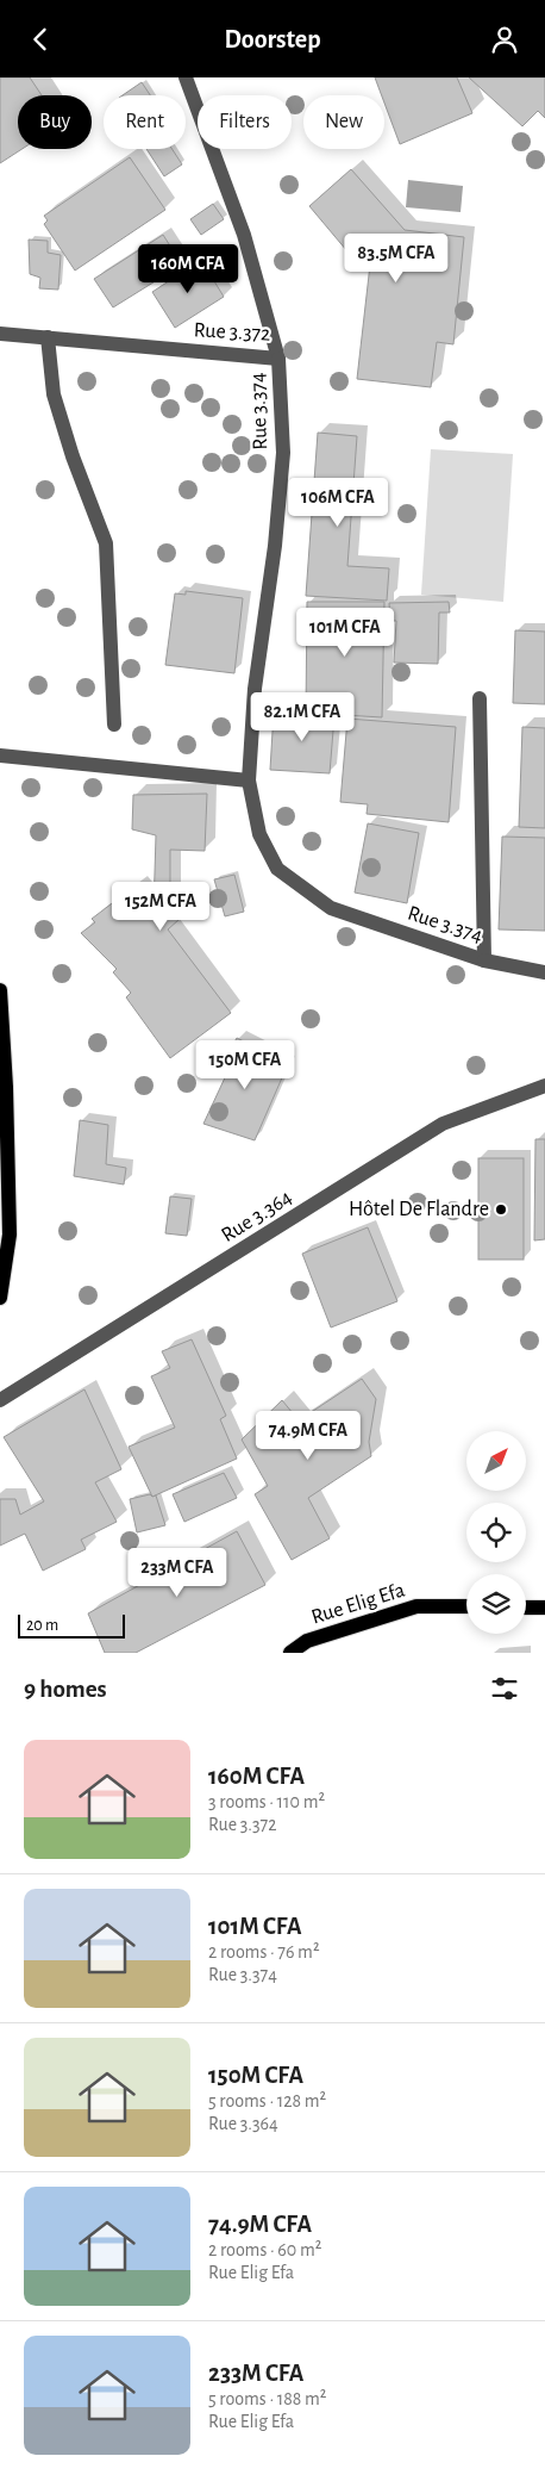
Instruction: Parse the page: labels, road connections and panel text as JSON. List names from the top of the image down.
{
  "streets": {
    "main road": ["Rue Elig Efa"],
    "street": ["Rue 3.372", "Rue 3.374", "Rue 3.364"]
  },
  "crossings": [
    ["Rue 3.372", "Rue 3.374"]
  ],
  "places": ["Hôtel De Flandre"],
  "scale_bar": "20 m",
  "north": "top right",
  "page": {
    "header": "Doorstep",
    "chip": [
      "Buy",
      "Rent",
      "Filters",
      "New"
    ],
    "price": [
      "83.5M CFA",
      "160M CFA",
      "106M CFA",
      "101M CFA",
      "82.1M CFA",
      "152M CFA",
      "150M CFA",
      "74.9M CFA",
      "233M CFA"
    ],
    "scale": "20 m",
    "heading": "9 homes",
    "list": [
      {
        "name": "160M CFA",
        "note": "3 rooms · 110 m² · Rue 3.372"
      },
      {
        "name": "101M CFA",
        "note": "2 rooms · 76 m² · Rue 3.374"
      },
      {
        "name": "150M CFA",
        "note": "5 rooms · 128 m² · Rue 3.364"
      },
      {
        "name": "74.9M CFA",
        "note": "2 rooms · 60 m² · Rue Elig Efa"
      },
      {
        "name": "233M CFA",
        "note": "5 rooms · 188 m² · Rue Elig Efa"
      }
    ]
  }
}
